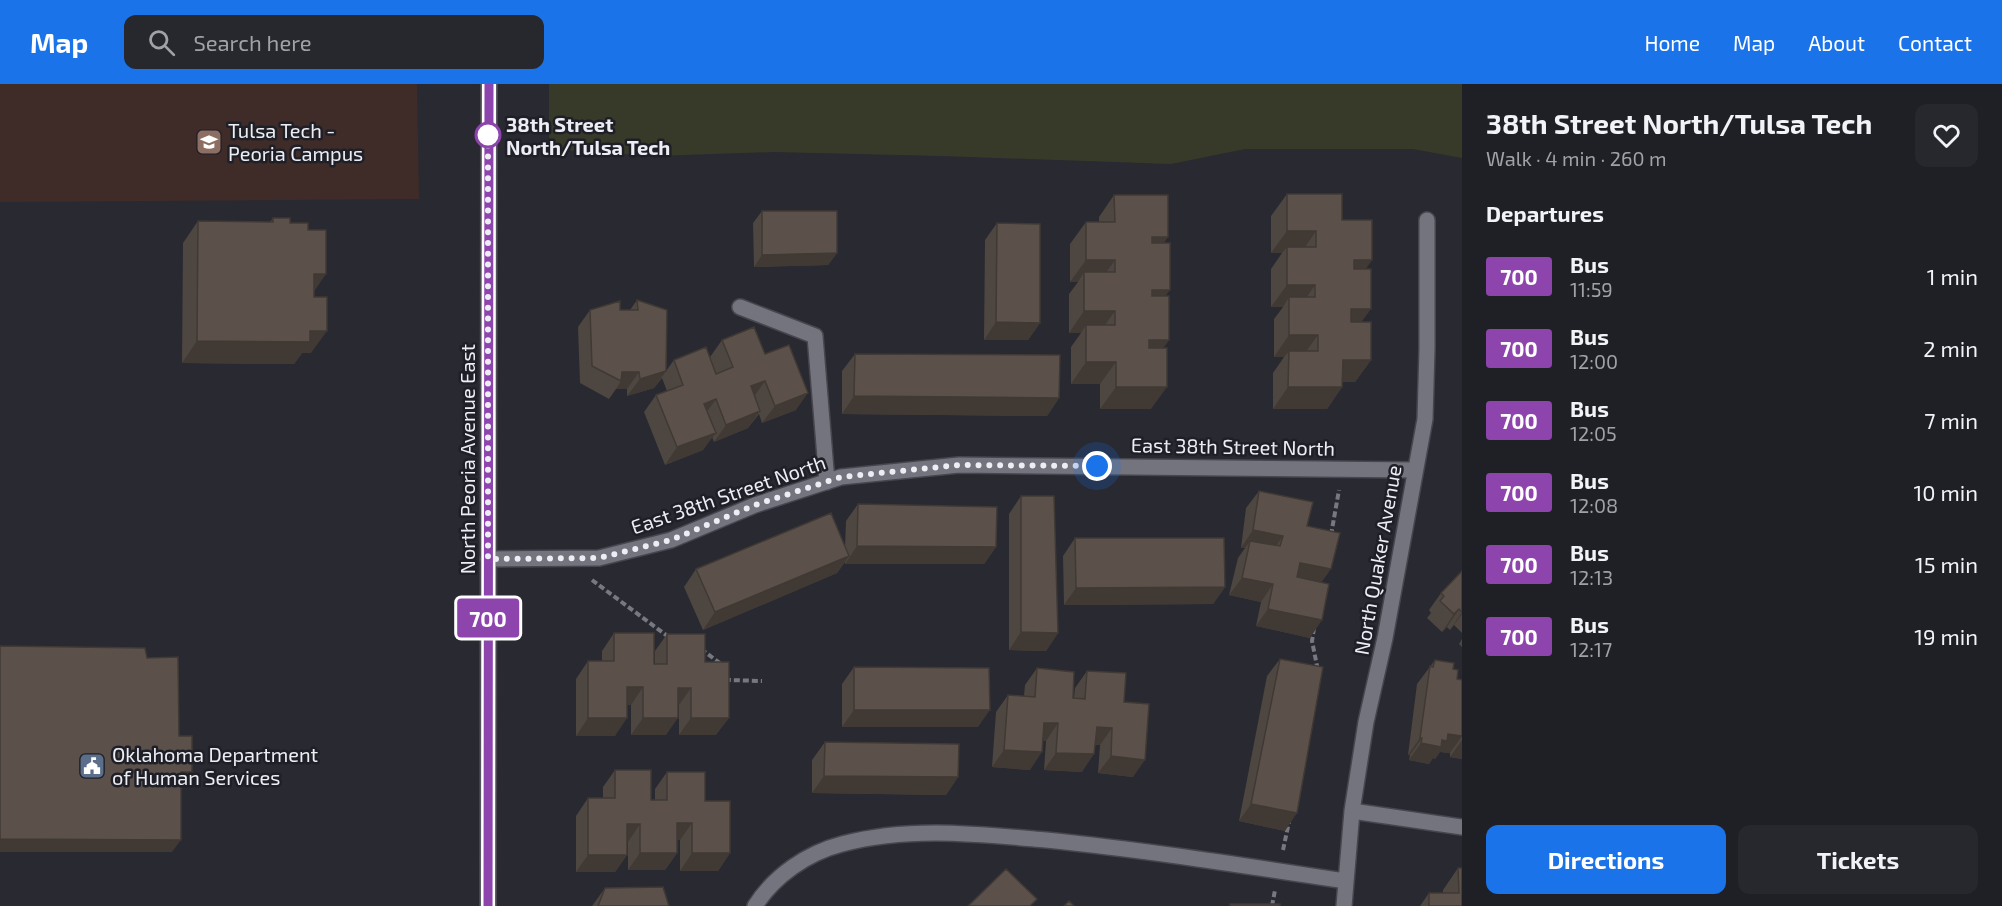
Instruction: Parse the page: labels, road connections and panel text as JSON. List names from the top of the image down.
{
  "streets": {
    "street": ["East 38th Street North", "North Peoria Avenue East", "North Quaker Avenue"]
  },
  "crossings": [
    ["East 38th Street North", "North Peoria Avenue East"],
    ["East 38th Street North", "North Quaker Avenue"]
  ],
  "places": {
    "other": ["38th Street North/Tulsa Tech"],
    "school or university": ["Tulsa Tech - Peoria Campus"],
    "public building": ["Oklahoma Department of Human Services"]
  },
  "lines": ["bus line 700"],
  "page": {
    "header": "Map",
    "search": "Search here",
    "nav": [
      "Home",
      "Map",
      "About",
      "Contact"
    ],
    "on_map": "700",
    "heading": [
      ["38th Street North/Tulsa Tech", "Walk · 4 min · 260 m"],
      "Departures"
    ],
    "list": [
      {
        "mark": "700",
        "name": "Bus",
        "note": "11:59",
        "value": "1 min"
      },
      {
        "mark": "700",
        "name": "Bus",
        "note": "12:00",
        "value": "2 min"
      },
      {
        "mark": "700",
        "name": "Bus",
        "note": "12:05",
        "value": "7 min"
      },
      {
        "mark": "700",
        "name": "Bus",
        "note": "12:08",
        "value": "10 min"
      },
      {
        "mark": "700",
        "name": "Bus",
        "note": "12:13",
        "value": "15 min"
      },
      {
        "mark": "700",
        "name": "Bus",
        "note": "12:17",
        "value": "19 min"
      }
    ],
    "buttons": ["Directions", "Tickets"]
  }
}
